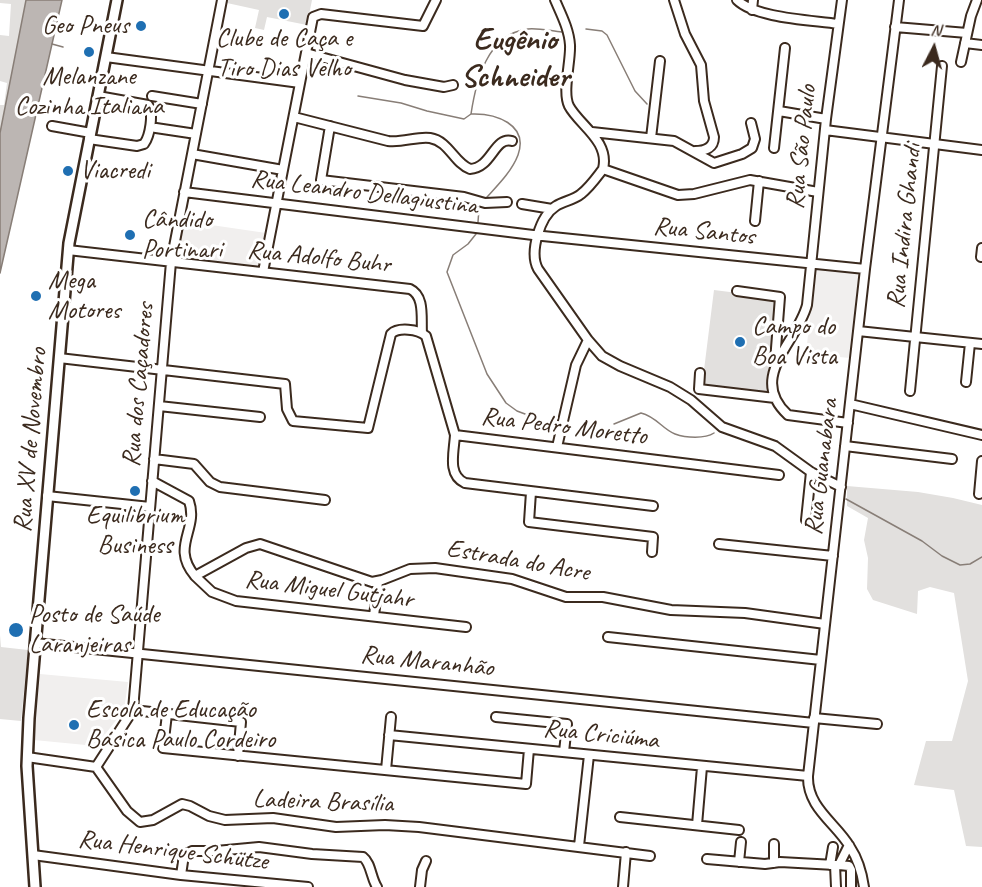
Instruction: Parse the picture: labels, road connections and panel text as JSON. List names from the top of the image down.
{
  "streets": {
    "main road": ["Rua XV de Novembro"],
    "street": [
      "Rua São Paulo",
      "Rua Leandro Dellagiustina",
      "Rua Indira Ghandi",
      "Rua Santos",
      "Rua Adolfo Buhr",
      "Rua dos Caçadores",
      "Rua Pedro Moretto",
      "Rua Guanabara",
      "Estrada do Acre",
      "Rua Miguel Gutjahr",
      "Rua Maranhão",
      "Rua Criciúma",
      "Ladeira Brasília",
      "Rua Henrique Schütze"
    ]
  },
  "crossings": [
    ["Rua São Paulo", "Rua Santos"],
    ["Rua Leandro Dellagiustina", "Rua Santos"],
    ["Rua Leandro Dellagiustina", "Rua dos Caçadores"],
    ["Rua Santos", "Rua Guanabara"],
    ["Rua Adolfo Buhr", "Rua dos Caçadores"],
    ["Rua Adolfo Buhr", "Rua Pedro Moretto"],
    ["Rua Adolfo Buhr", "Rua XV de Novembro"],
    ["Rua dos Caçadores", "Rua Maranhão"],
    ["Rua dos Caçadores", "Ladeira Brasília"],
    ["Rua XV de Novembro", "Rua Maranhão"],
    ["Rua XV de Novembro", "Rua Henrique Schütze"],
    ["Rua Guanabara", "Estrada do Acre"],
    ["Rua Guanabara", "Rua Maranhão"],
    ["Rua Guanabara", "Rua Criciúma"]
  ],
  "districts": ["Eugênio Schneider"],
  "places": [
    "Clube de Caça e Tiro Dias Velho",
    "Geo Pneus",
    "Melanzane Cozinha Italiana",
    "Viacredi",
    "Cândido Portinari",
    "Mega Motores",
    "Campo do Boa Vista",
    "Equilibrium Business",
    "Posto de Saúde Laranjeiras",
    "Escola de Educação Básica Paulo Cordeiro"
  ],
  "north": "top"
}
